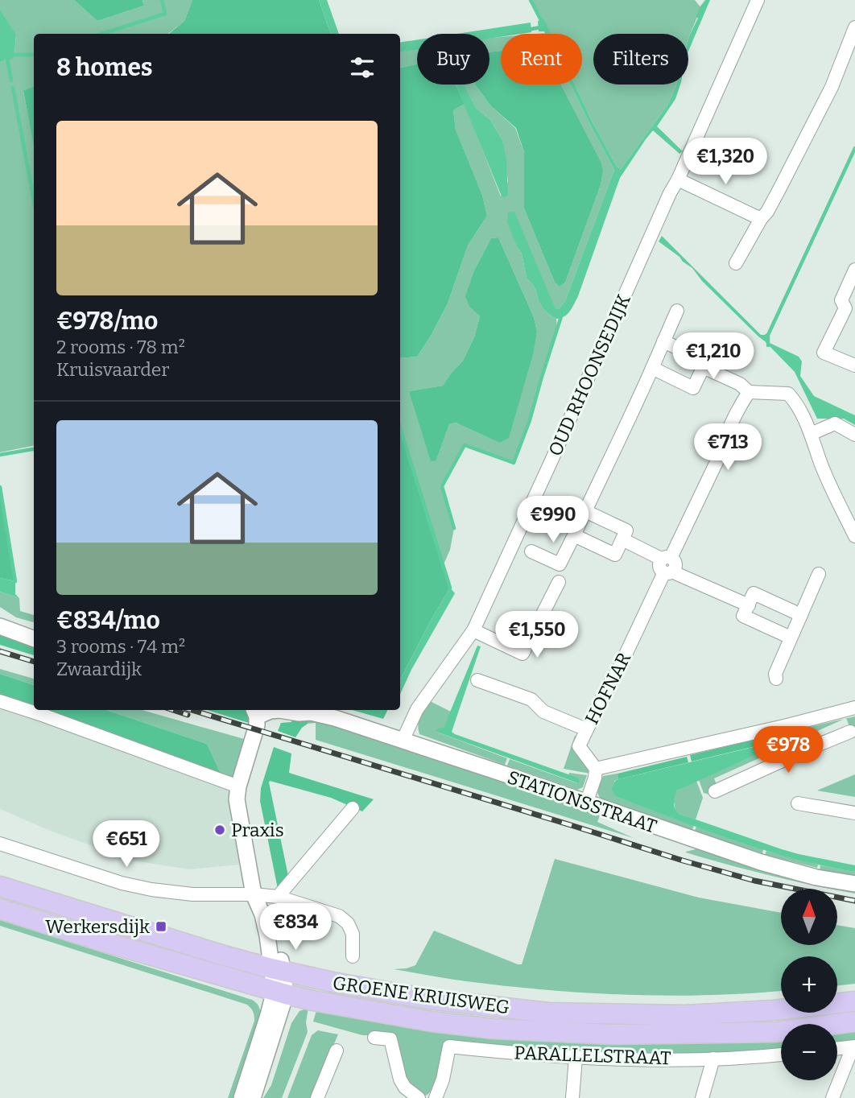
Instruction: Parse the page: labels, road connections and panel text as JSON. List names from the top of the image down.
{
  "streets": {
    "main road": ["GROENE KRUISWEG"],
    "street": [
      "OUD RHOONSEDIJK",
      "HOFNAR",
      "STATIONSSTRAAT",
      "PARALLELSTRAAT"
    ]
  },
  "crossings": [
    ["OUD RHOONSEDIJK", "STATIONSSTRAAT"]
  ],
  "places": {
    "other": ["Praxis"],
    "transit": ["Werkersdijk"]
  },
  "north": "top",
  "page": {
    "chip": ["Buy", "Rent", "Filters"],
    "heading": "8 homes",
    "list": [
      {
        "name": "€978/mo",
        "note": "2 rooms · 78 m² · Kruisvaarder"
      },
      {
        "name": "€834/mo",
        "note": "3 rooms · 74 m² · Zwaardijk"
      }
    ],
    "price": [
      "€1,320",
      "€1,210",
      "€713",
      "€990",
      "€1,550",
      "€978",
      "€651",
      "€834"
    ],
    "map_buttons": ["+", "−"]
  }
}
